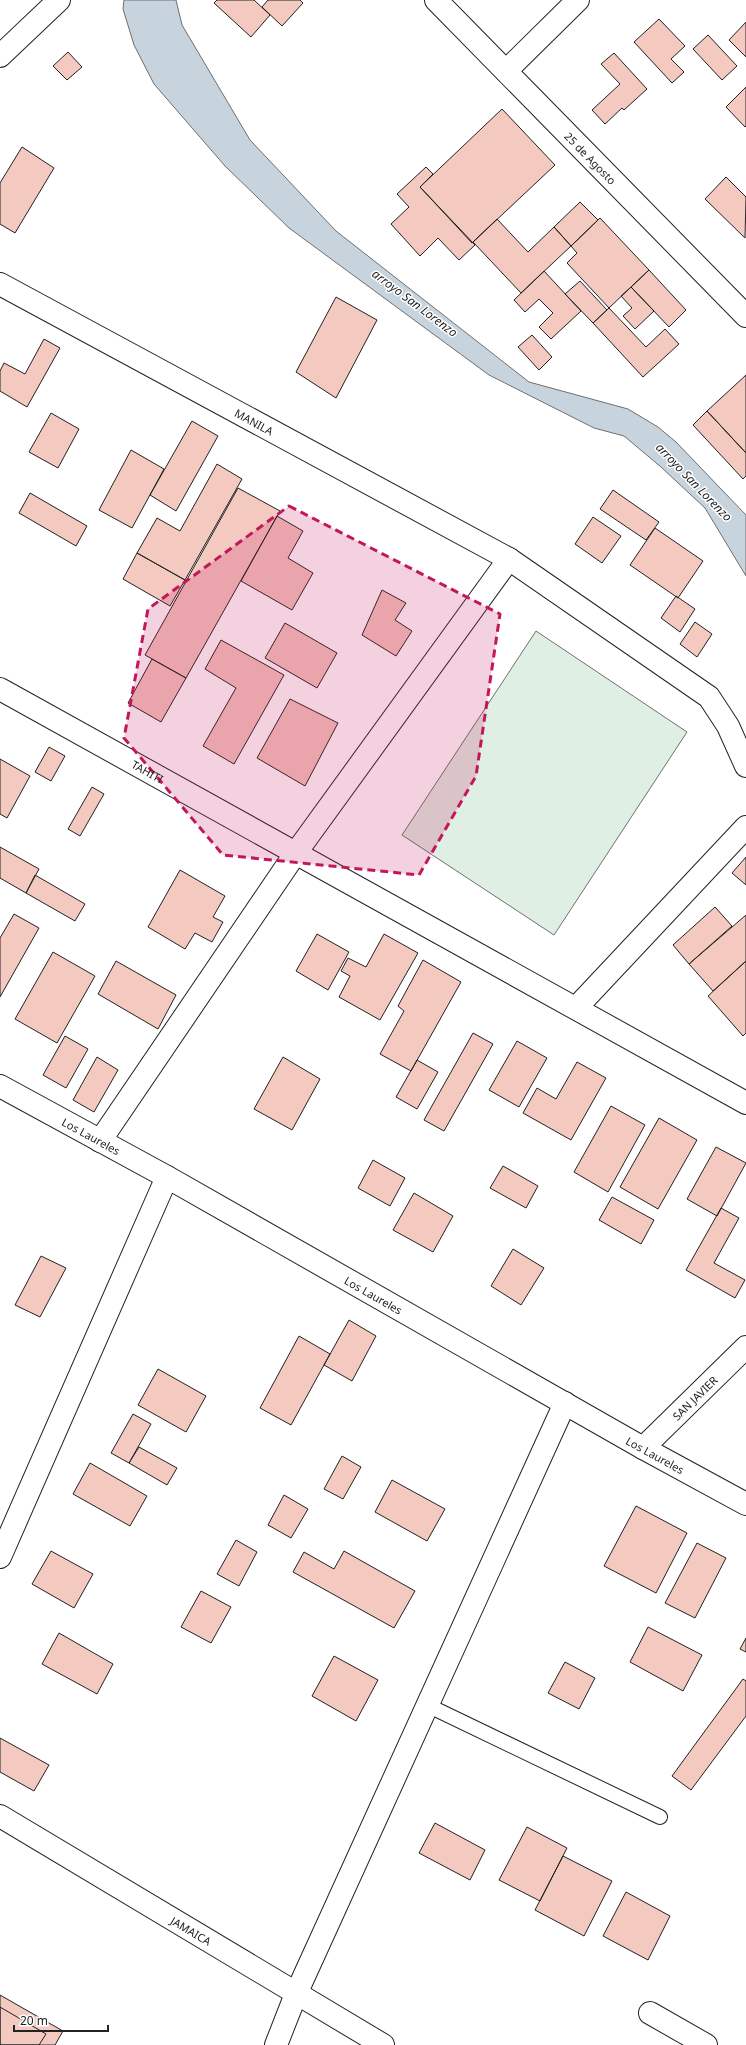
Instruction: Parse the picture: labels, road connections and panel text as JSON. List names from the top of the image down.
{
  "streets": {
    "street": [
      "25 de Agosto",
      "MANILA",
      "TAHITI",
      "Los Laureles",
      "SAN JAVIER",
      "JAMAICA"
    ]
  },
  "crossings": [
    ["Los Laureles", "SAN JAVIER"]
  ],
  "water": ["arroyo San Lorenzo"],
  "scale_bar": "20 m"
}
